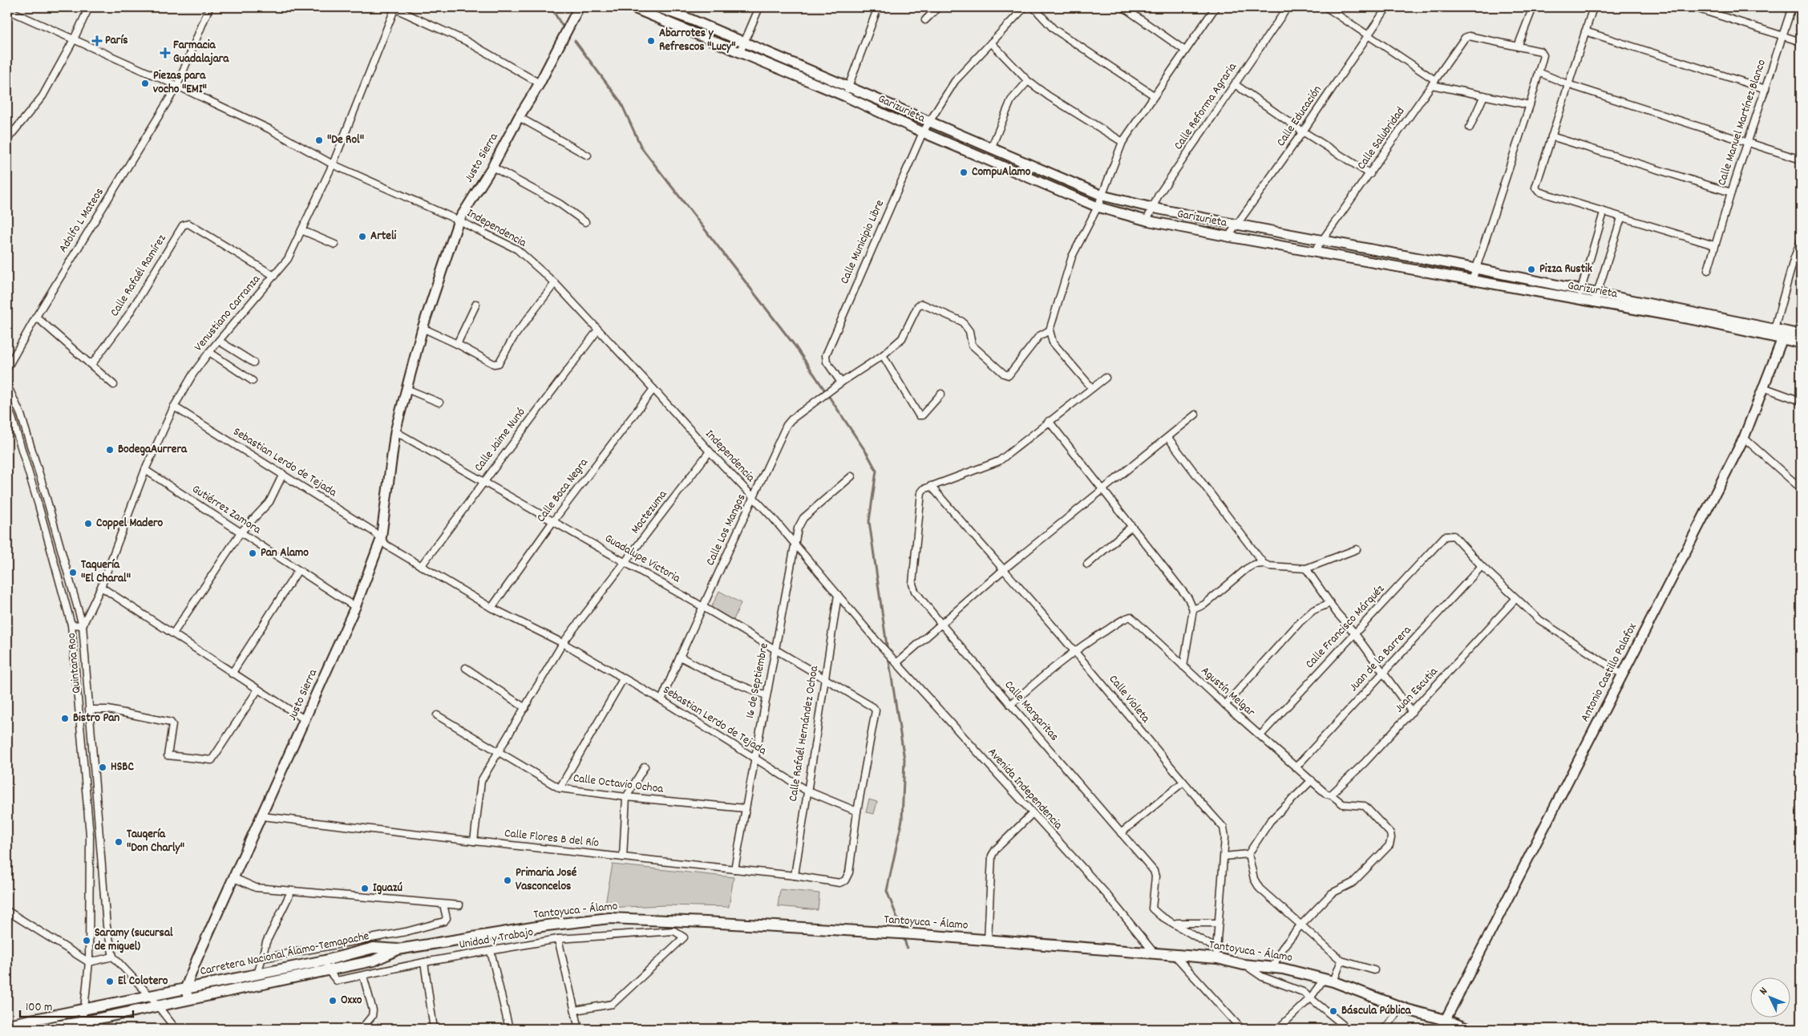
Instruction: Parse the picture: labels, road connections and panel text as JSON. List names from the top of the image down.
{
  "streets": {
    "main road": [
      "Garizurieta",
      "Justo Sierra",
      "Antonio Castillo Palafox",
      "Tantoyuca - Álamo",
      "Carretera Nacional Álamo-Temapache"
    ],
    "street": [
      "Calle Reforma Agraria",
      "Calle Educación",
      "Calle Manuel Martínez Blanco",
      "Calle Salubridad",
      "Adolfo L Mateos",
      "Independencia",
      "Calle Municipio Libre",
      "Calle Rafaél Ramírez",
      "Venustiano Carranza",
      "Calle Jaime Nunó",
      "Sebastian Lerdo de Tejada",
      "Calle Boca Negra",
      "Gutiérrez Zamora",
      "Moctezuma",
      "Calle Los Mangos",
      "Guadalupe Victoria",
      "Calle Francisco Márquéz",
      "Juan de la Barrera",
      "Quintana Roo",
      "16 de Septiembre",
      "Juan Escutia",
      "Agustín Melgar",
      "Calle Violeta",
      "Calle Margaritas",
      "Calle Rafaél Hernández Ochoa",
      "Calle Octavio Ochoa",
      "Avenida Independencia",
      "Calle Flores B del Río",
      "Unidad y Trabajo"
    ]
  },
  "crossings": [
    ["Calle Reforma Agraria", "Garizurieta"],
    ["Garizurieta", "Calle Educación"],
    ["Garizurieta", "Calle Salubridad"],
    ["Garizurieta", "Calle Municipio Libre"],
    ["Garizurieta", "Antonio Castillo Palafox"],
    ["Justo Sierra", "Independencia"],
    ["Justo Sierra", "Sebastian Lerdo de Tejada"],
    ["Justo Sierra", "Gutiérrez Zamora"],
    ["Justo Sierra", "Guadalupe Victoria"],
    ["Justo Sierra", "Calle Flores B del Río"],
    ["Justo Sierra", "Carretera Nacional Álamo-Temapache"],
    ["Adolfo L Mateos", "Independencia"],
    ["Independencia", "Venustiano Carranza"],
    ["Independencia", "Calle Jaime Nunó"],
    ["Independencia", "Calle Boca Negra"],
    ["Independencia", "Moctezuma"],
    ["Independencia", "Calle Los Mangos"],
    ["Independencia", "16 de Septiembre"],
    ["Independencia", "Calle Rafaél Hernández Ochoa"],
    ["Independencia", "Avenida Independencia"],
    ["Calle Municipio Libre", "Calle Los Mangos"],
    ["Calle Rafaél Ramírez", "Venustiano Carranza"],
    ["Venustiano Carranza", "Sebastian Lerdo de Tejada"],
    ["Venustiano Carranza", "Gutiérrez Zamora"],
    ["Venustiano Carranza", "Quintana Roo"],
    ["Calle Jaime Nunó", "Sebastian Lerdo de Tejada"],
    ["Calle Jaime Nunó", "Guadalupe Victoria"],
    ["Sebastian Lerdo de Tejada", "Calle Boca Negra"],
    ["Sebastian Lerdo de Tejada", "Moctezuma"],
    ["Sebastian Lerdo de Tejada", "Calle Los Mangos"],
    ["Sebastian Lerdo de Tejada", "Guadalupe Victoria"],
    ["Sebastian Lerdo de Tejada", "16 de Septiembre"],
    ["Sebastian Lerdo de Tejada", "Calle Rafaél Hernández Ochoa"],
    ["Sebastian Lerdo de Tejada", "Calle Flores B del Río"],
    ["Calle Boca Negra", "Guadalupe Victoria"],
    ["Moctezuma", "Guadalupe Victoria"],
    ["Moctezuma", "Calle Octavio Ochoa"],
    ["Moctezuma", "Calle Flores B del Río"],
    ["Calle Los Mangos", "Guadalupe Victoria"],
    ["Guadalupe Victoria", "16 de Septiembre"],
    ["Guadalupe Victoria", "Calle Rafaél Hernández Ochoa"],
    ["Guadalupe Victoria", "Calle Flores B del Río"],
    ["Calle Francisco Márquéz", "Juan de la Barrera"],
    ["Calle Francisco Márquéz", "Agustín Melgar"],
    ["Juan de la Barrera", "Agustín Melgar"],
    ["Quintana Roo", "Carretera Nacional Álamo-Temapache"],
    ["Antonio Castillo Palafox", "Tantoyuca - Álamo"],
    ["16 de Septiembre", "Calle Octavio Ochoa"],
    ["16 de Septiembre", "Calle Flores B del Río"],
    ["Juan Escutia", "Agustín Melgar"],
    ["Agustín Melgar", "Calle Violeta"],
    ["Calle Violeta", "Calle Margaritas"],
    ["Calle Violeta", "Tantoyuca - Álamo"],
    ["Calle Margaritas", "Tantoyuca - Álamo"],
    ["Calle Rafaél Hernández Ochoa", "Calle Flores B del Río"],
    ["Avenida Independencia", "Tantoyuca - Álamo"],
    ["Tantoyuca - Álamo", "Carretera Nacional Álamo-Temapache"],
    ["Unidad y Trabajo", "Carretera Nacional Álamo-Temapache"]
  ],
  "places": {
    "health": ["París", "Farmacia Guadalajara"],
    "other": [
      "Abarrotes y Refrescos \"Lucy\"",
      "Piezas para vocho \"EMI\"",
      "\"De Rol\"",
      "CompuAlamo",
      "Arteli",
      "Pizza Rustik",
      "BodegaAurrera",
      "Coppel Madero",
      "Pan Alamo",
      "Taquería \"El Charal\"",
      "Bistro Pan",
      "HSBC",
      "Tauqería \"Don Charly\"",
      "Primaria José Vasconcelos",
      "Iguazú",
      "Saramy (sucursal de miguel)",
      "El Colotero",
      "Oxxo",
      "Báscula Pública"
    ]
  },
  "scale_bar": "100 m",
  "north": "top left"
}
